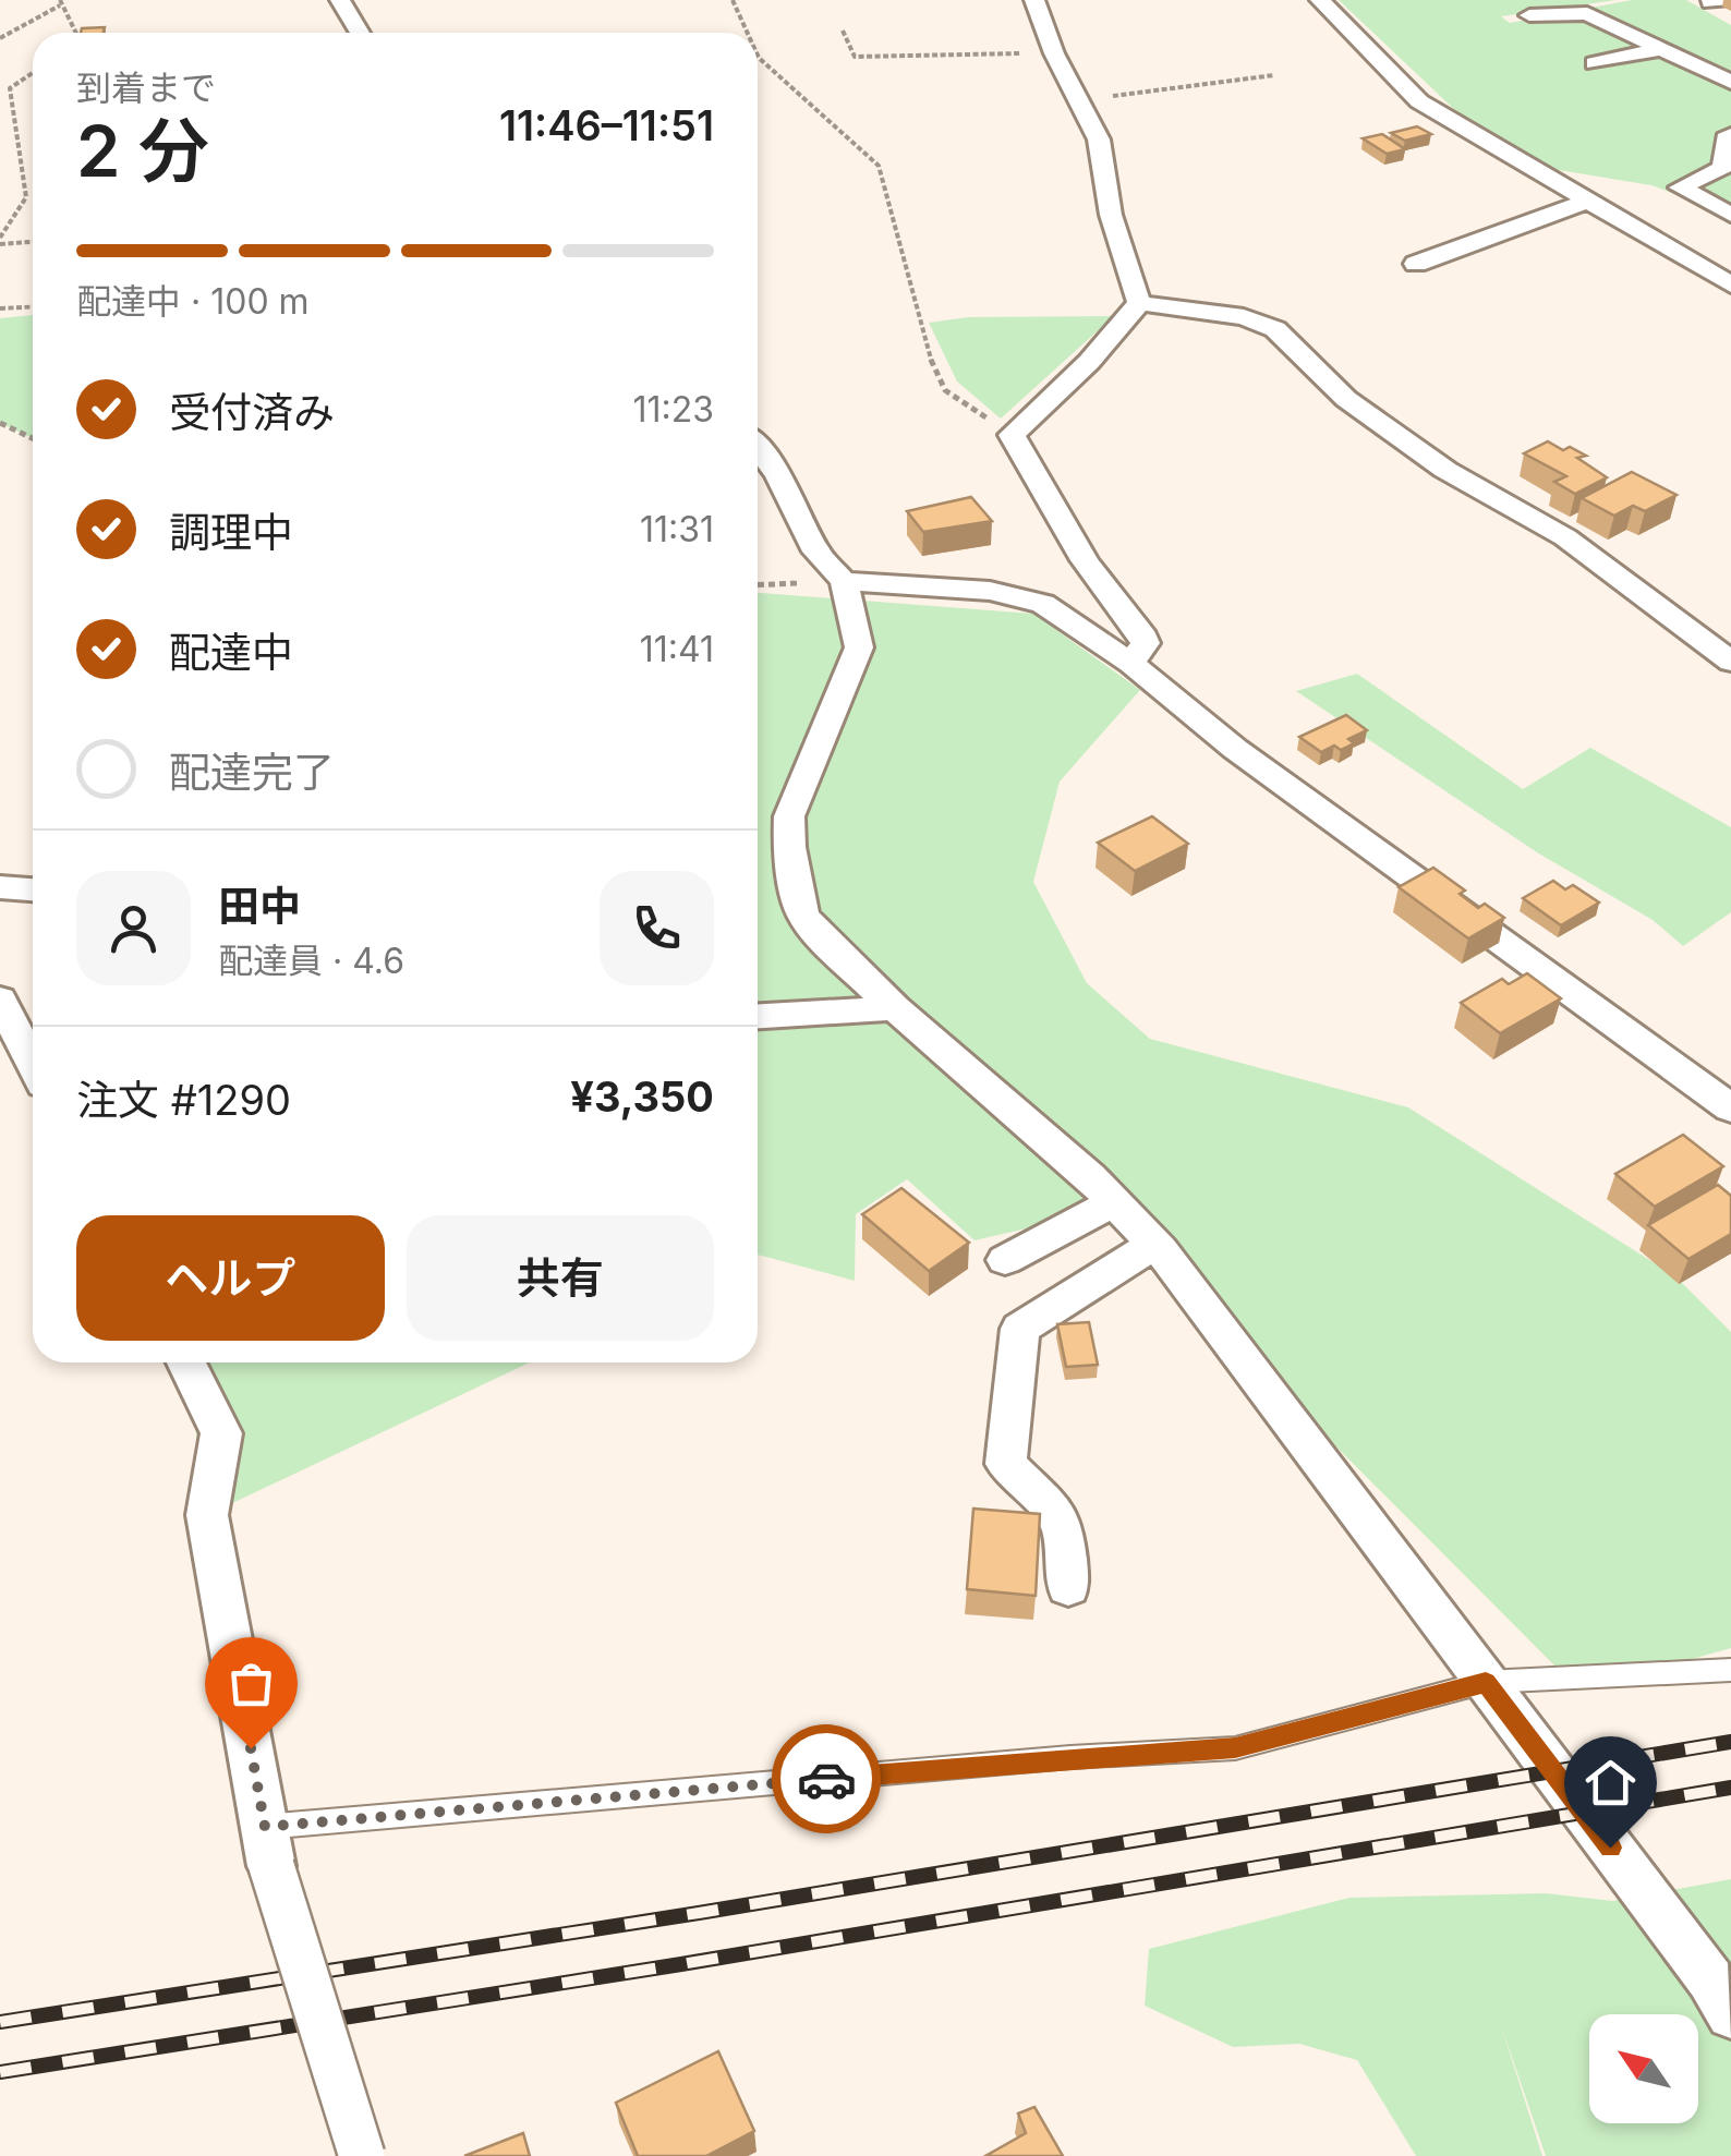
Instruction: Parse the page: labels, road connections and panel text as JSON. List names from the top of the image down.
{
  "north": "top left",
  "page": {
    "heading": ["2 分", "到着まで", "11:46–11:51"],
    "panel": [
      "田中",
      "配達員 · 4.6",
      "注文 #1290",
      "¥3,350"
    ],
    "bar": "配達中 · 100 m",
    "list": [
      ["受付済み", "11:23"],
      ["調理中", "11:31"],
      ["配達中", "11:41"],
      "配達完了"
    ],
    "buttons": ["ヘルプ", "共有"]
  }
}
